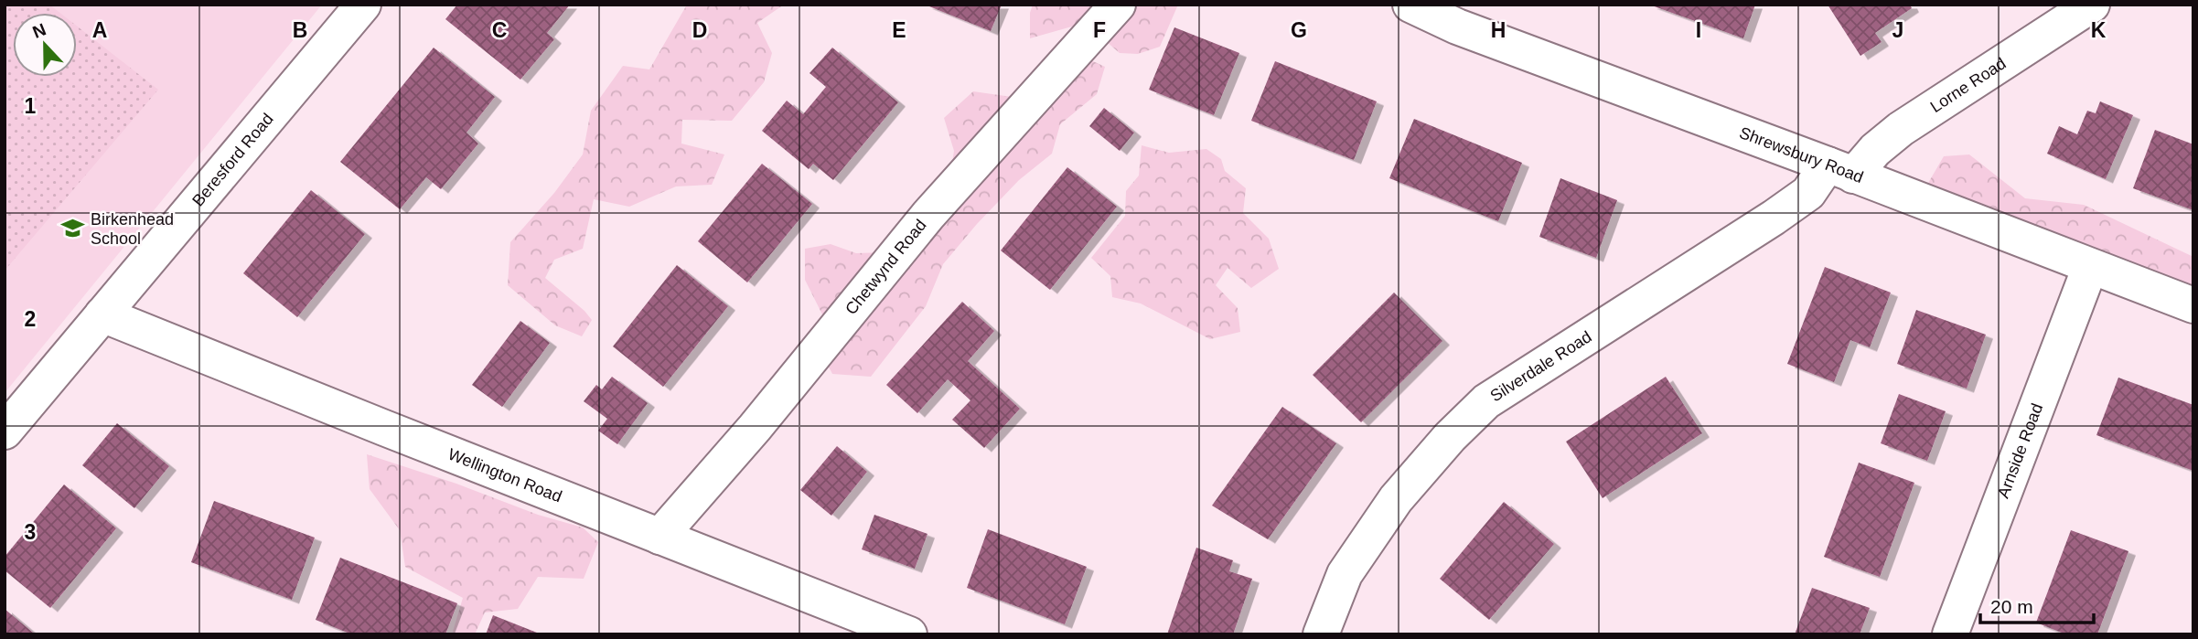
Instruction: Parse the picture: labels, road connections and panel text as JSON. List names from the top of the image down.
{
  "streets": {
    "street": [
      "Lorne Road",
      "Shrewsbury Road",
      "Beresford Road",
      "Chetwynd Road",
      "Silverdale Road",
      "Arnside Road",
      "Wellington Road"
    ]
  },
  "crossings": [
    ["Lorne Road", "Shrewsbury Road"],
    ["Lorne Road", "Silverdale Road"],
    ["Shrewsbury Road", "Silverdale Road"],
    ["Shrewsbury Road", "Arnside Road"],
    ["Beresford Road", "Wellington Road"],
    ["Chetwynd Road", "Wellington Road"]
  ],
  "places": {
    "school or university": ["Birkenhead School"]
  },
  "scale_bar": "20 m",
  "north": "top",
  "grid": {
    "columns": [
      "A",
      "B",
      "C",
      "D",
      "E",
      "F",
      "G",
      "H",
      "I",
      "J",
      "K"
    ],
    "rows": ["1", "2", "3"]
  }
}
